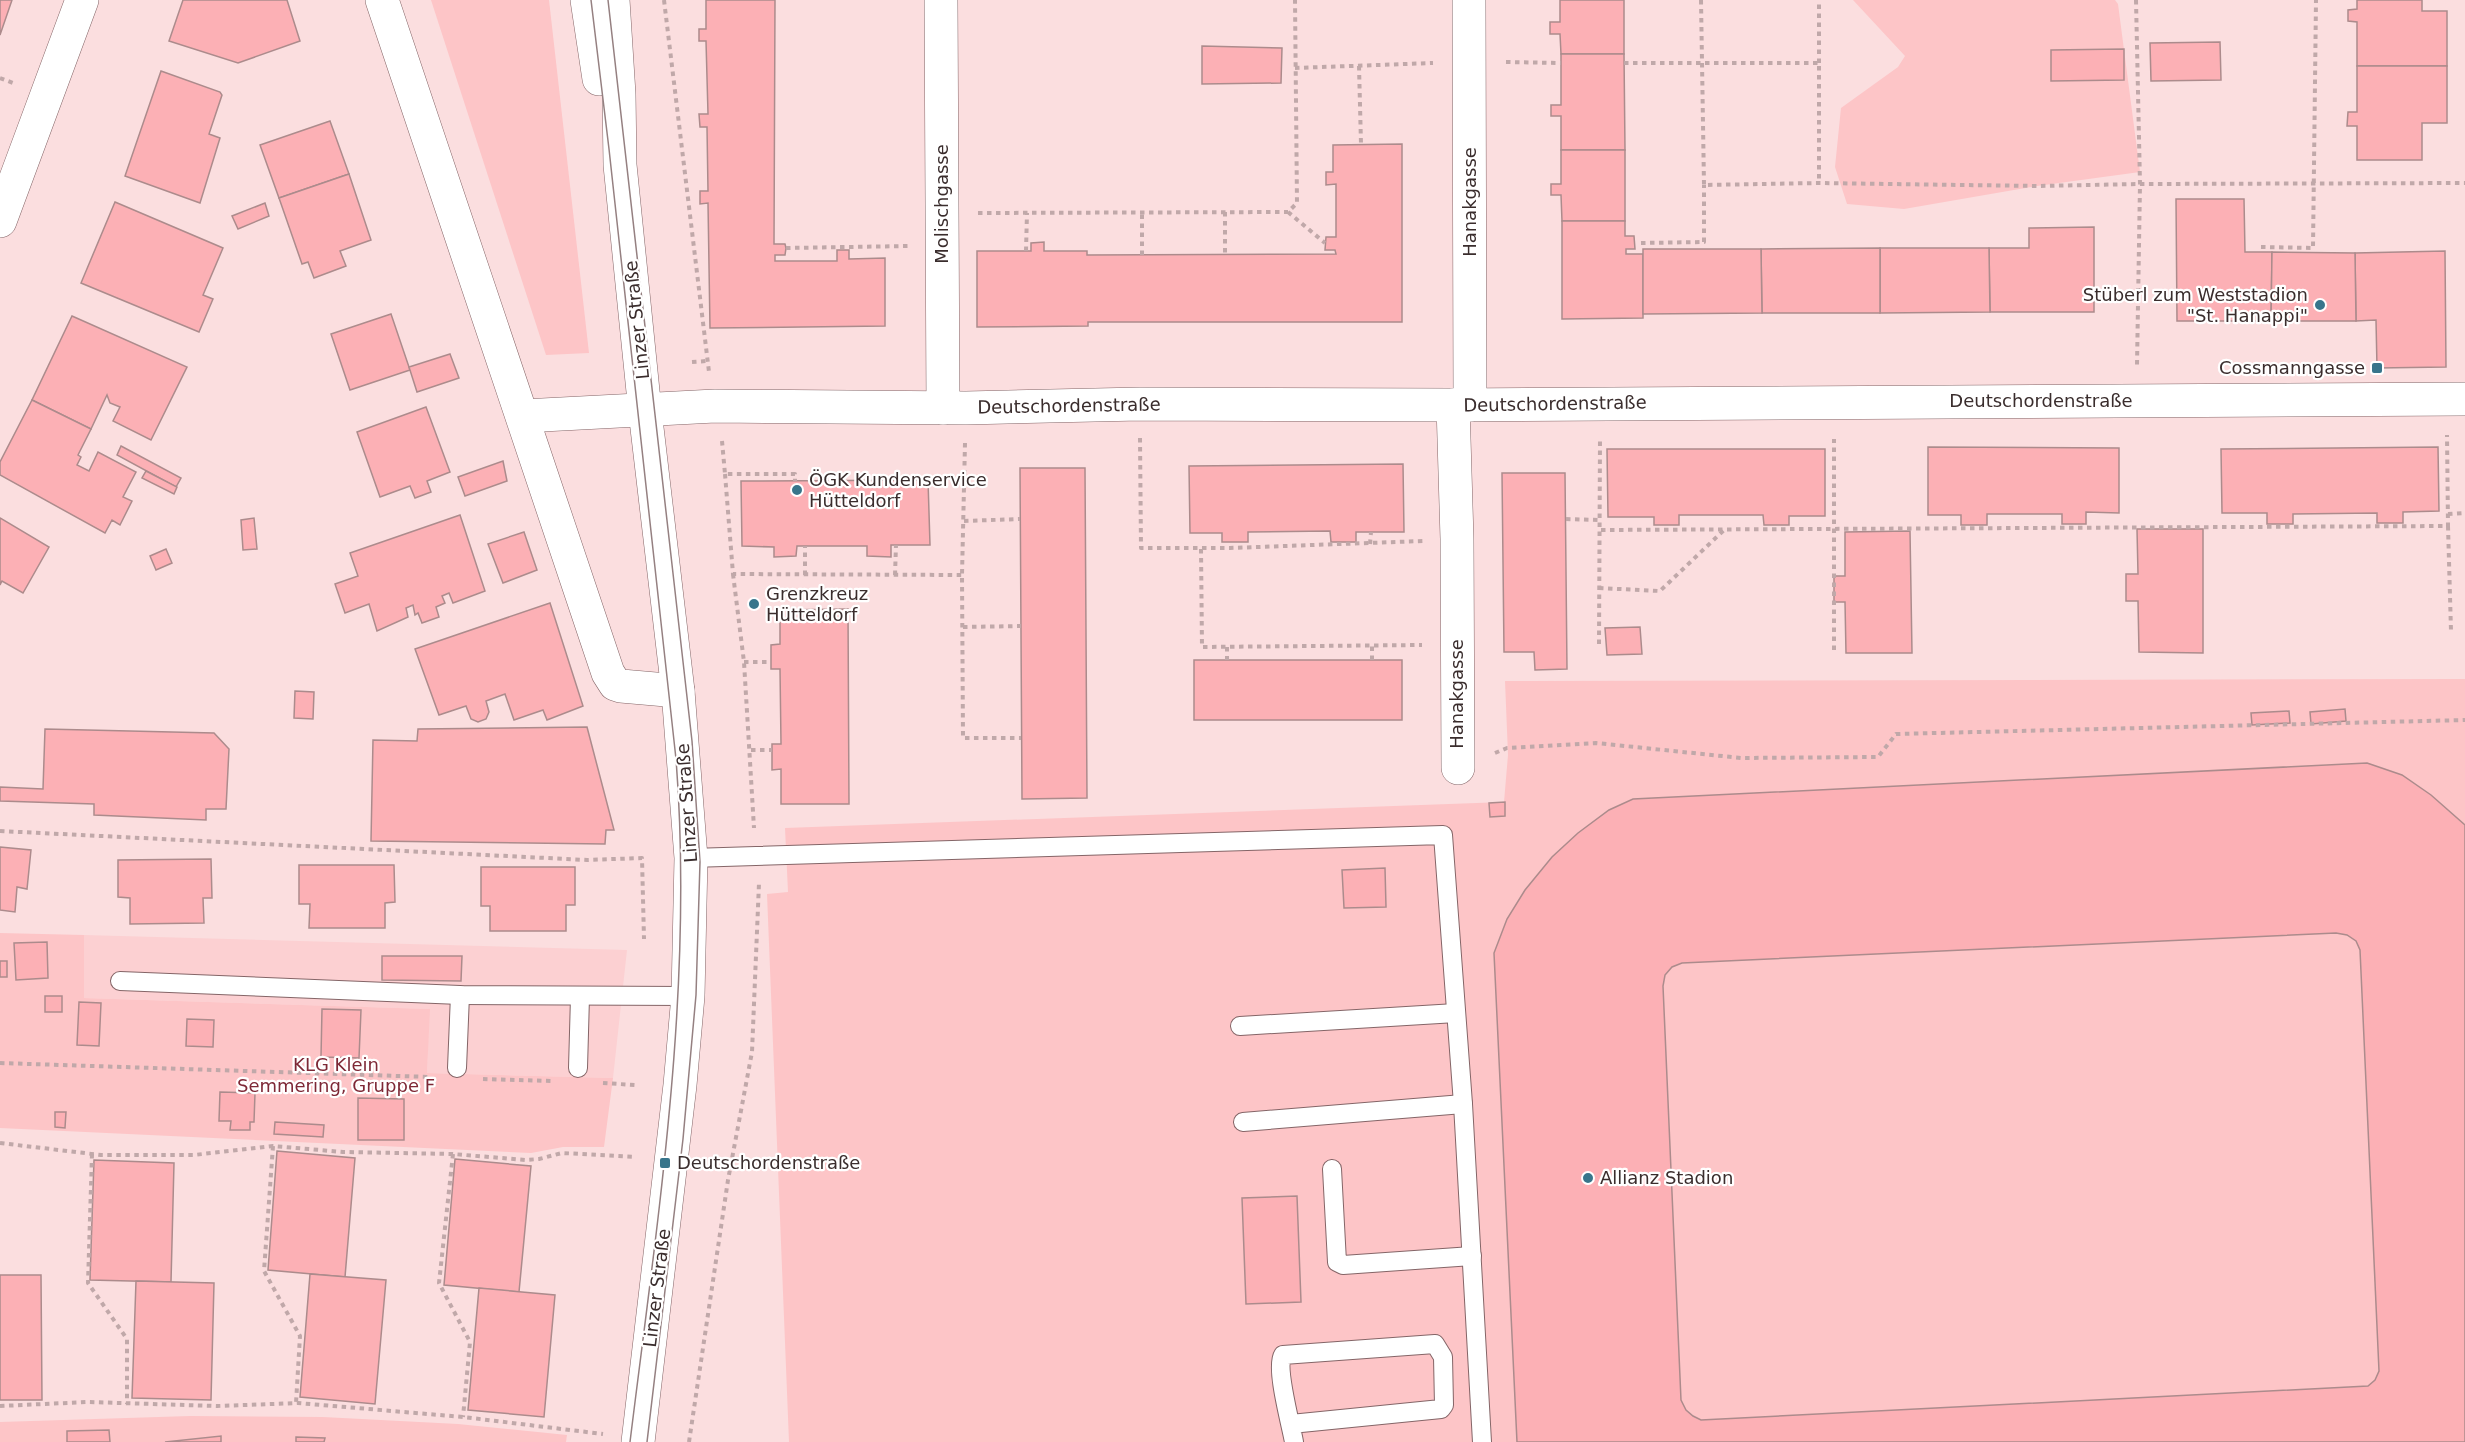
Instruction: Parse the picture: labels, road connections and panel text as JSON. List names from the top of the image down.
{
  "streets": {
    "street": [
      "Hanakgasse",
      "Molischgasse",
      "Linzer Straße",
      "Deutschordenstraße"
    ]
  },
  "crossings": [
    ["Hanakgasse", "Deutschordenstraße"],
    ["Molischgasse", "Deutschordenstraße"],
    ["Linzer Straße", "Deutschordenstraße"]
  ],
  "parks": ["KLG Klein Semmering, Gruppe F"],
  "places": {
    "other": [
      "Stüberl zum Weststadion \"St. Hanappi\"",
      "ÖGK Kundenservice Hütteldorf",
      "Grenzkreuz Hütteldorf",
      "Allianz Stadion"
    ],
    "transit": ["Cossmanngasse", "Deutschordenstraße"]
  }
}
